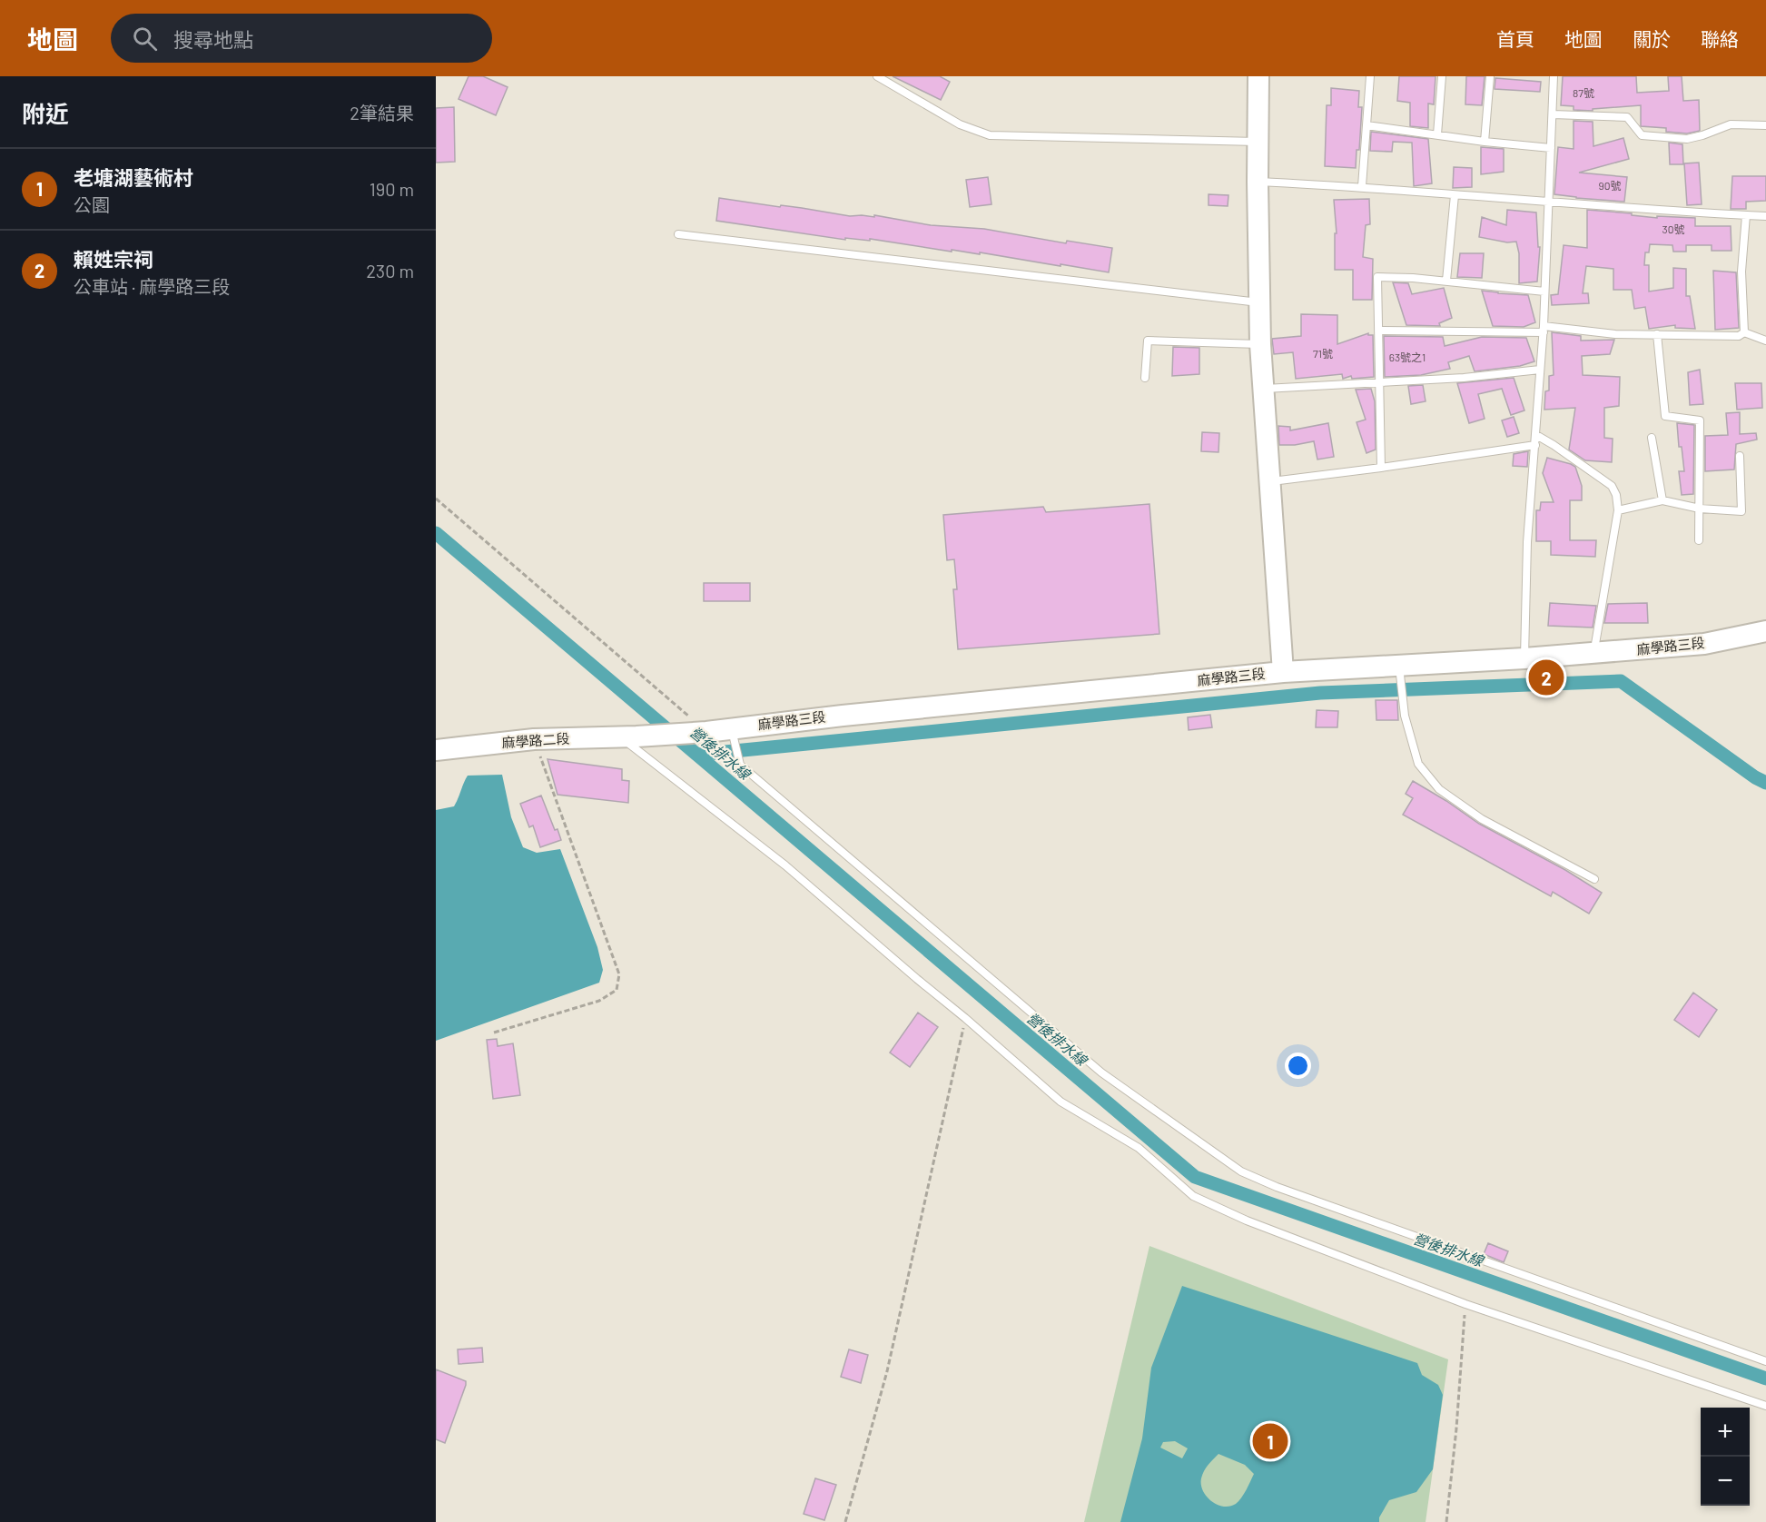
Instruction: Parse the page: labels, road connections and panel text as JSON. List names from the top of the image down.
{
  "streets": {
    "main road": ["麻學路三段", "麻學路二段"]
  },
  "crossings": [
    ["麻學路三段", "麻學路二段"]
  ],
  "water": ["營後排水線"],
  "house_numbers": [
    "87號",
    "90號",
    "30號",
    "71號",
    "63號之1"
  ],
  "page": {
    "header": "地圖",
    "search": "搜尋地點",
    "nav": [
      "首頁",
      "地圖",
      "關於",
      "聯絡"
    ],
    "heading": ["附近", "2筆結果"],
    "list": [
      {
        "mark": "1",
        "name": "老塘湖藝術村",
        "note": "公園",
        "value": "190 m"
      },
      {
        "mark": "2",
        "name": "賴姓宗祠",
        "note": "公車站 · 麻學路三段",
        "value": "230 m"
      }
    ],
    "pins": ["2", "1"],
    "map_buttons": ["+", "−"]
  }
}
